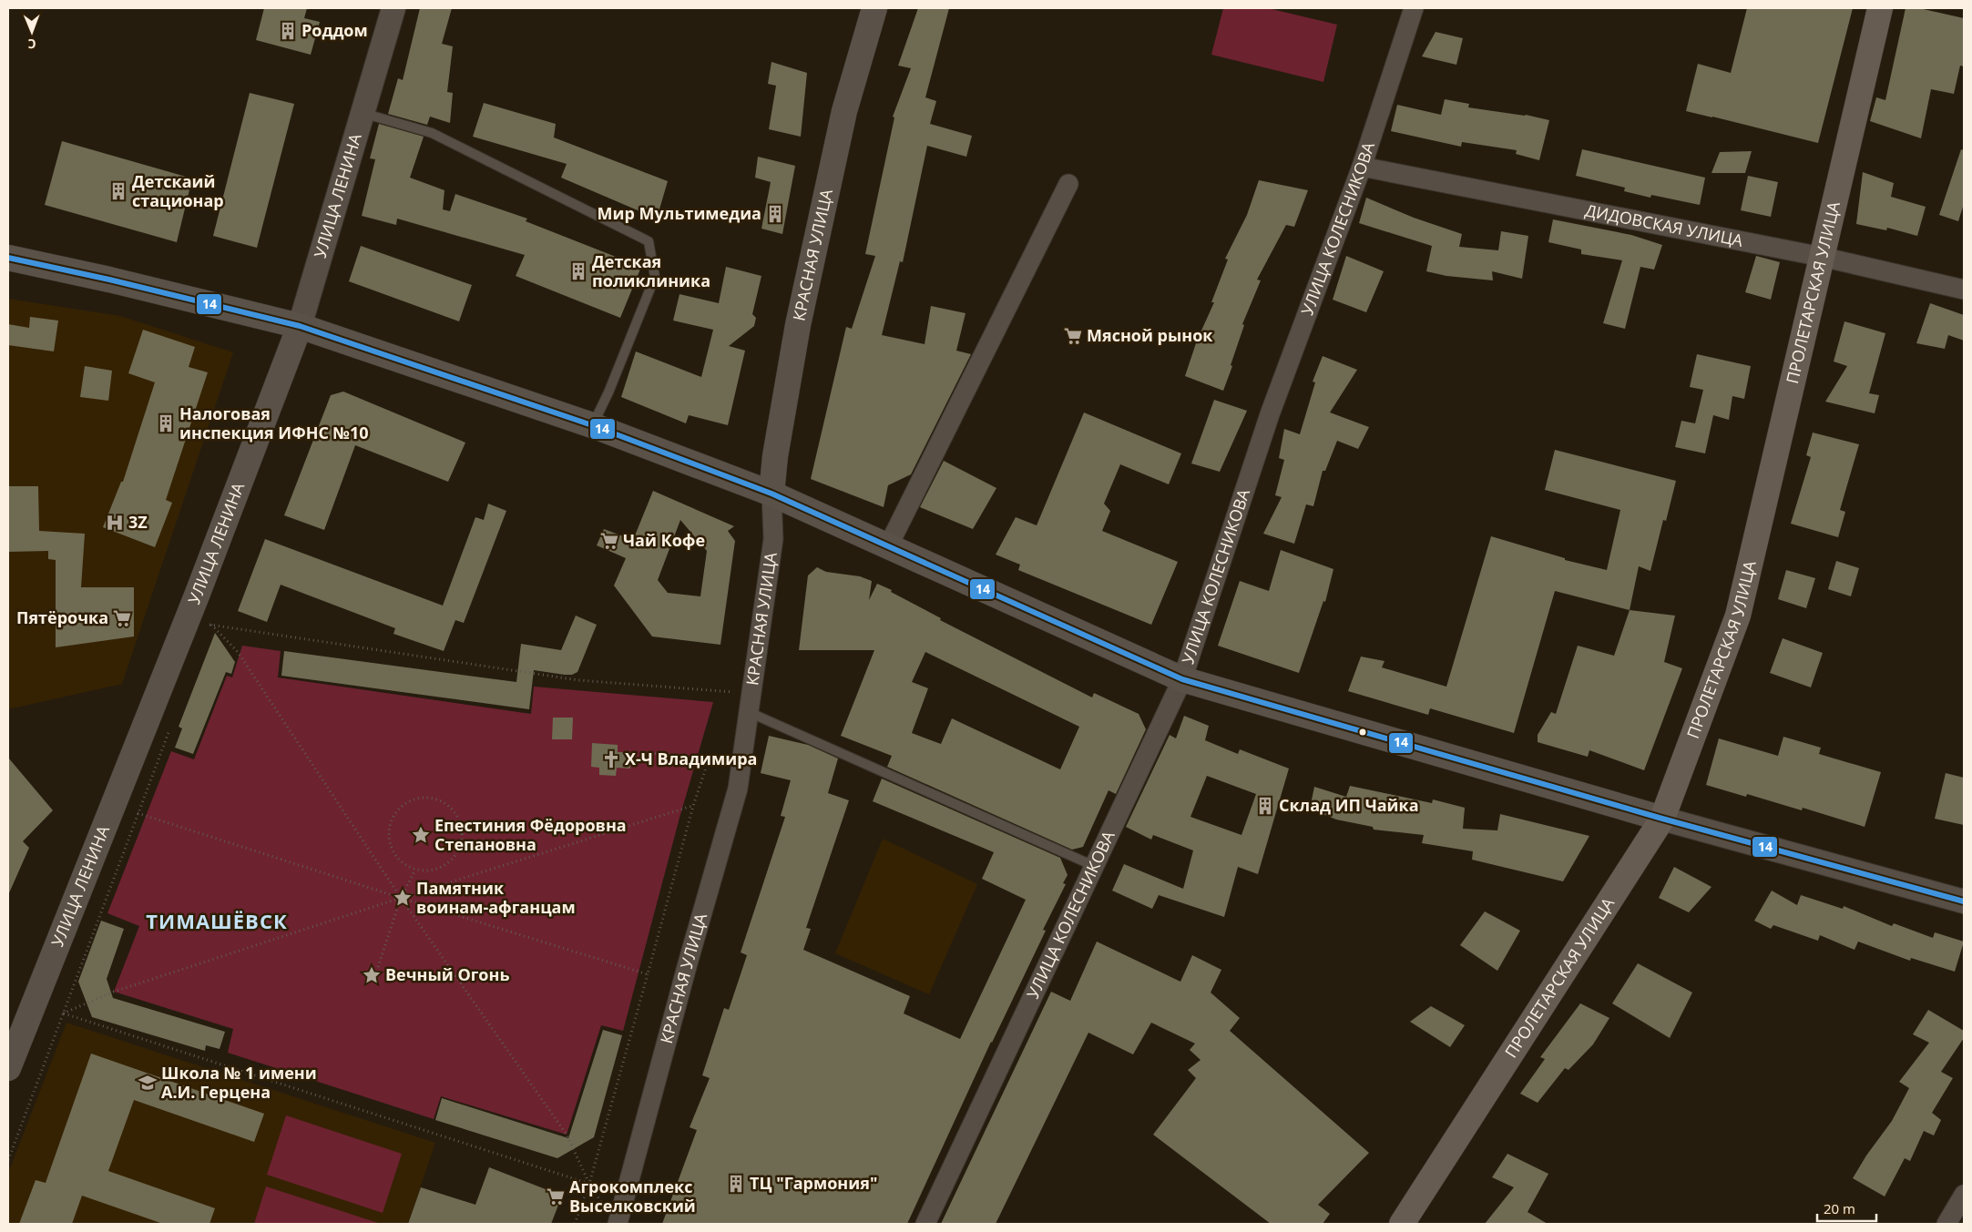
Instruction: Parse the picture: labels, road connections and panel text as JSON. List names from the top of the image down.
{
  "streets": {
    "main road": ["УЛИЦА ЛЕНИНА", "КРАСНАЯ УЛИЦА", "ПРОЛЕТАРСКАЯ УЛИЦА"],
    "street": ["ДИДОВСКАЯ УЛИЦА", "УЛИЦА КОЛЕСНИКОВА"]
  },
  "crossings": [
    ["ДИДОВСКАЯ УЛИЦА", "УЛИЦА КОЛЕСНИКОВА"],
    ["ДИДОВСКАЯ УЛИЦА", "ПРОЛЕТАРСКАЯ УЛИЦА"]
  ],
  "districts": ["ТИМАШЁВСК"],
  "places": {
    "building": [
      "Роддом",
      "Детскаий стационар",
      "Мир Мультимедиа",
      "Детская поликлиника",
      "Налоговая инспекция ИФНС №10",
      "Склад ИП Чайка",
      "ТЦ \"Гармония\""
    ],
    "supermarket": [
      "Мясной рынок",
      "Чай Кофе",
      "Пятёрочка",
      "Агрокомплекс Выселковский"
    ],
    "hospital": ["3Z"],
    "church": ["Х-Ч Владимира"],
    "place": ["Епестиния Фёдоровна Степановна", "Памятник воинам-афганцам", "Вечный Огонь"],
    "school or university": ["Школа № 1 имени А.И. Герцена"]
  },
  "lines": ["transit line 14"],
  "scale_bar": "20 m",
  "north": "bottom"
}
